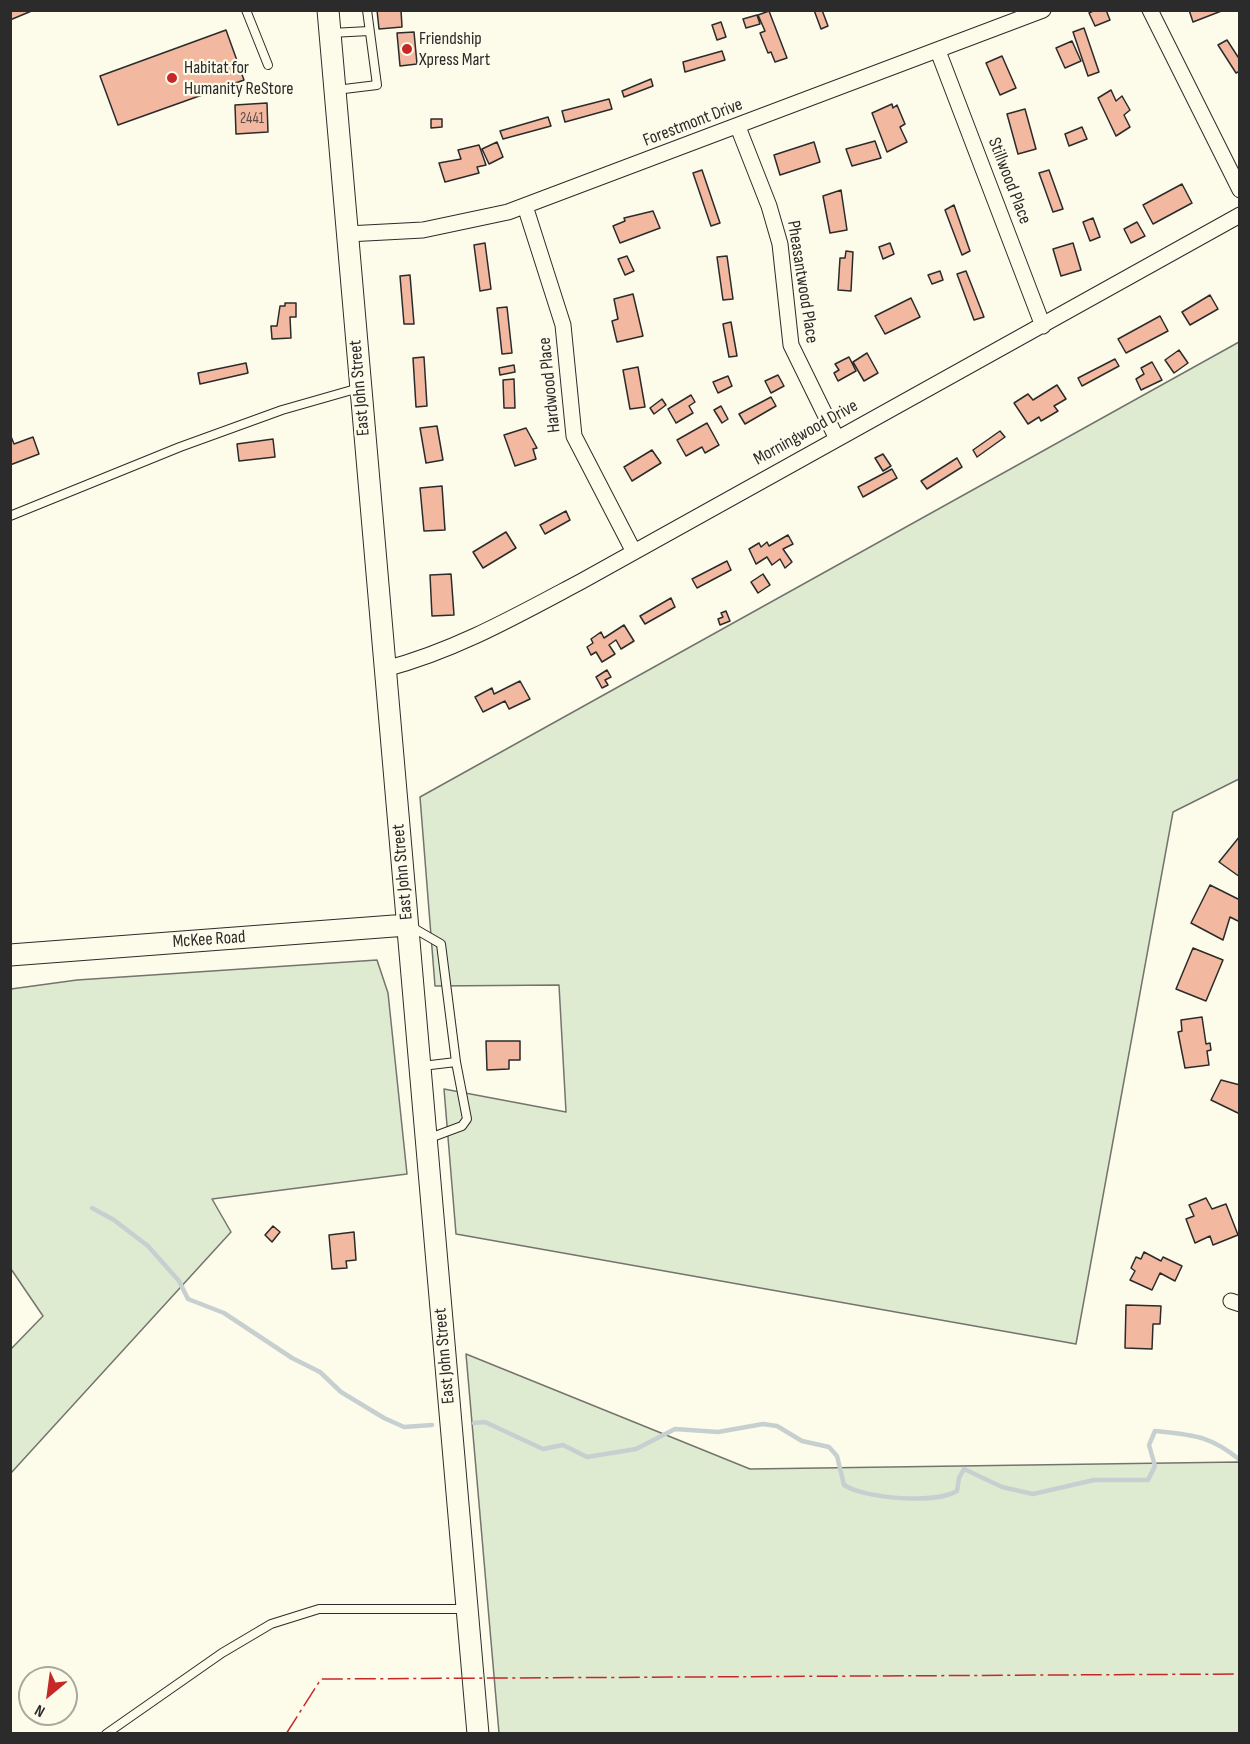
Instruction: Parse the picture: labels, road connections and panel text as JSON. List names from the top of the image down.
{
  "streets": {
    "main road": ["East John Street", "McKee Road"],
    "street": [
      "Forestmont Drive",
      "Stillwood Place",
      "Pheasantwood Place",
      "Hardwood Place",
      "Morningwood Drive"
    ]
  },
  "crossings": [
    ["Forestmont Drive", "Stillwood Place"],
    ["Forestmont Drive", "Pheasantwood Place"],
    ["Forestmont Drive", "Hardwood Place"],
    ["Forestmont Drive", "East John Street"],
    ["Stillwood Place", "Morningwood Drive"],
    ["Pheasantwood Place", "Morningwood Drive"],
    ["Hardwood Place", "Morningwood Drive"],
    ["East John Street", "Morningwood Drive"],
    ["East John Street", "McKee Road"]
  ],
  "places": ["Friendship Xpress Mart", "Habitat for Humanity ReStore"],
  "house_numbers": ["2441"],
  "north": "bottom left"
}
